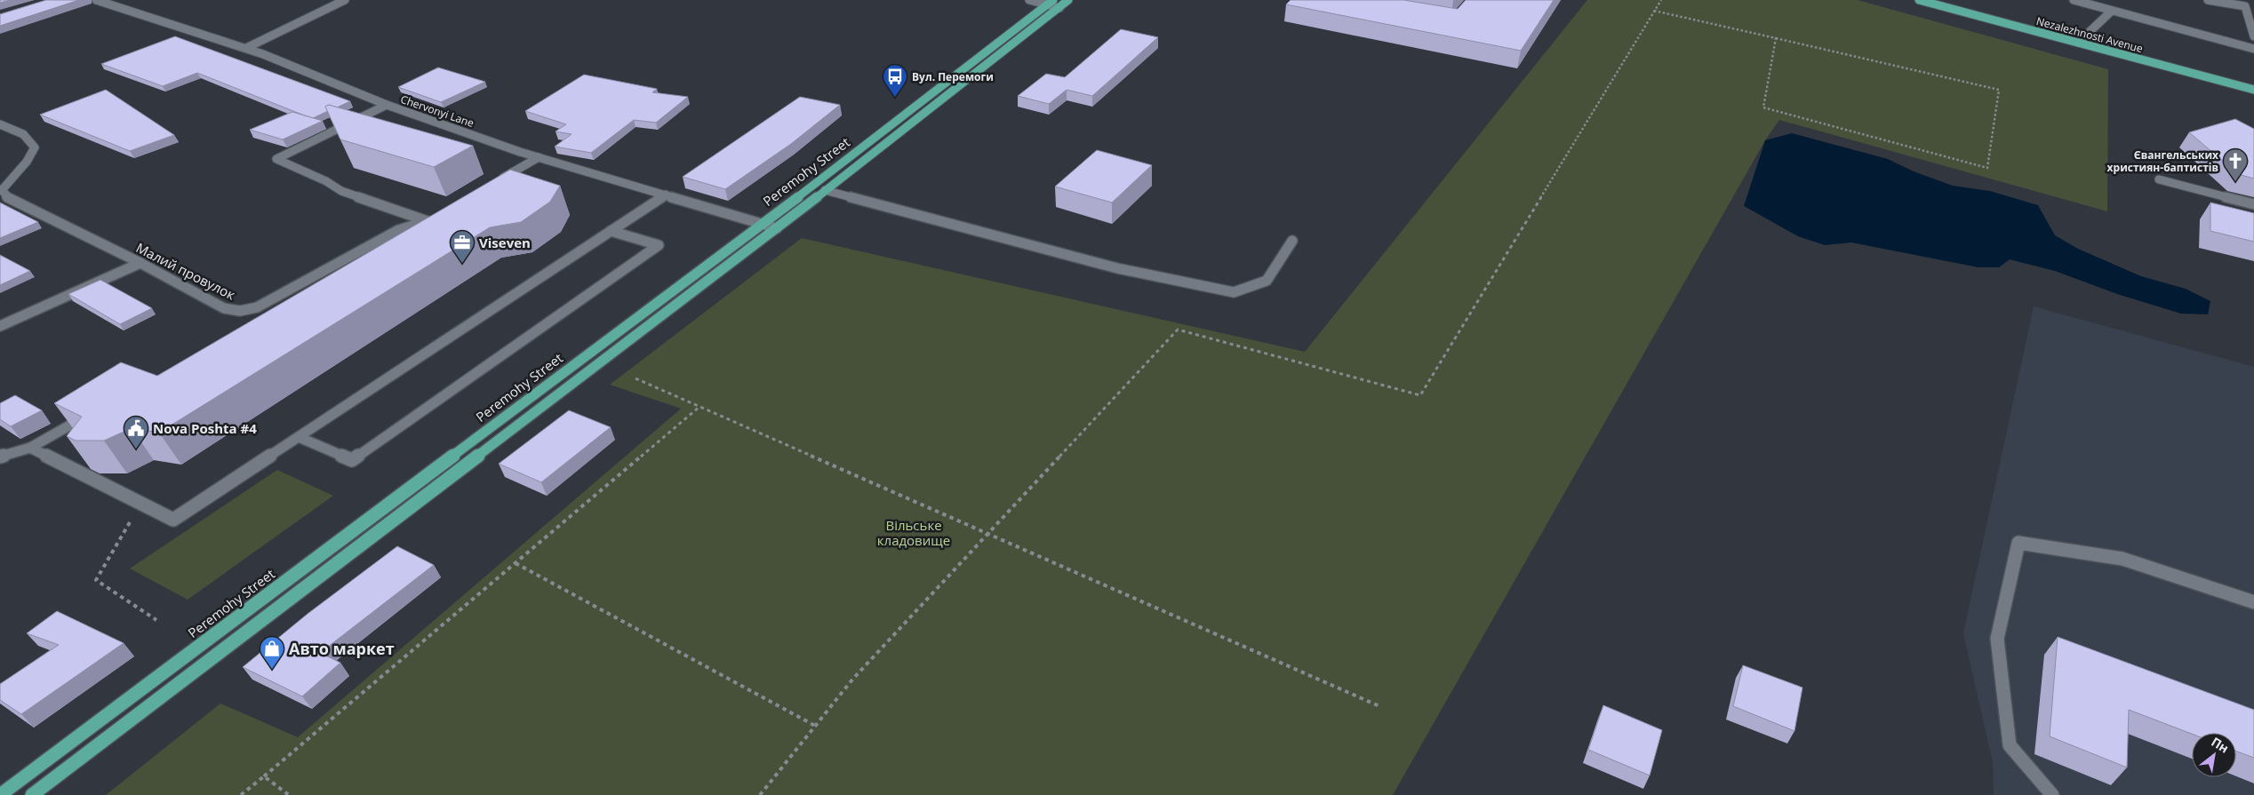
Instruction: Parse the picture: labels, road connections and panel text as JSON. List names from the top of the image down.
{
  "streets": {
    "main road": ["Nezalezhnosti Avenue", "Peremohy Street"],
    "street": ["Chervonyi Lane", "Малий провулок"]
  },
  "crossings": [
    ["Chervonyi Lane", "Peremohy Street"]
  ],
  "parks": ["Вільське кладовище"],
  "places": {
    "bus stop": ["Вул. Перемоги"],
    "church": ["Євангельських християн-баптистів"],
    "office": ["Viseven"],
    "public building": ["Nova Poshta #4"],
    "shop": ["Авто маркет"]
  },
  "north": "top right"
}
